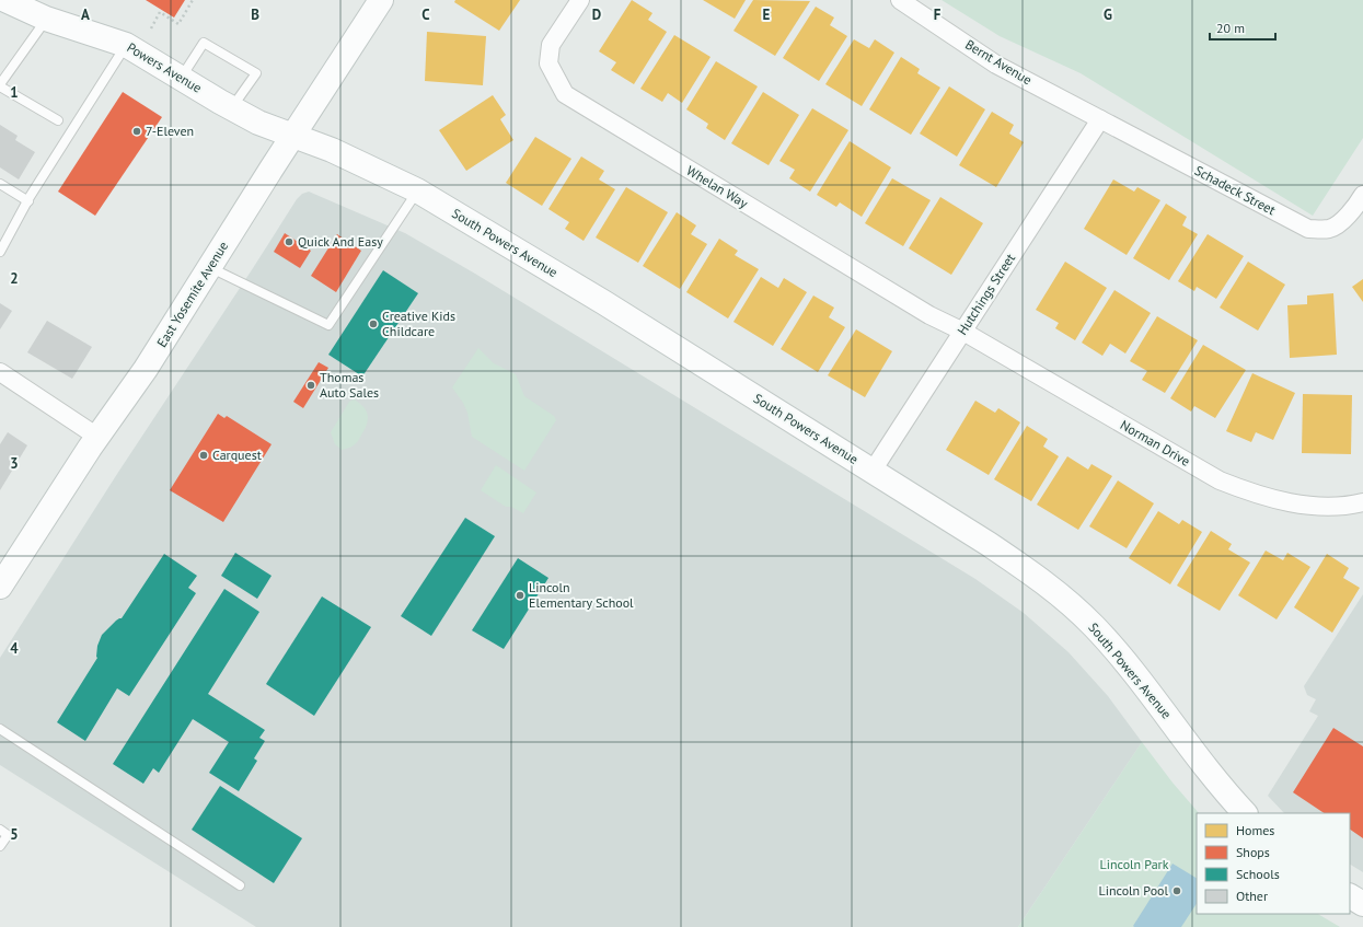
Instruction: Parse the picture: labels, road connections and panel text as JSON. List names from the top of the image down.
{
  "streets": {
    "street": [
      "Bernt Avenue",
      "Powers Avenue",
      "Whelan Way",
      "Schadeck Street",
      "South Powers Avenue",
      "East Yosemite Avenue",
      "Hutchings Street",
      "Norman Drive"
    ]
  },
  "crossings": [
    ["Bernt Avenue", "Schadeck Street"],
    ["Bernt Avenue", "Hutchings Street"],
    ["Powers Avenue", "South Powers Avenue"],
    ["Powers Avenue", "East Yosemite Avenue"],
    ["Whelan Way", "Hutchings Street"],
    ["Whelan Way", "Norman Drive"],
    ["Schadeck Street", "Hutchings Street"],
    ["South Powers Avenue", "East Yosemite Avenue"],
    ["South Powers Avenue", "Hutchings Street"],
    ["Hutchings Street", "Norman Drive"]
  ],
  "parks": ["Lincoln Park"],
  "places": [
    "7-Eleven",
    "Quick And Easy",
    "Creative Kids Childcare",
    "Thomas Auto Sales",
    "Carquest",
    "Lincoln Elementary School",
    "Lincoln Pool"
  ],
  "legend": [
    "Homes",
    "Shops",
    "Schools",
    "Other"
  ],
  "scale_bar": "20 m",
  "grid": {
    "columns": [
      "A",
      "B",
      "C",
      "D",
      "E",
      "F",
      "G"
    ],
    "rows": [
      "1",
      "2",
      "3",
      "4",
      "5"
    ]
  }
}
